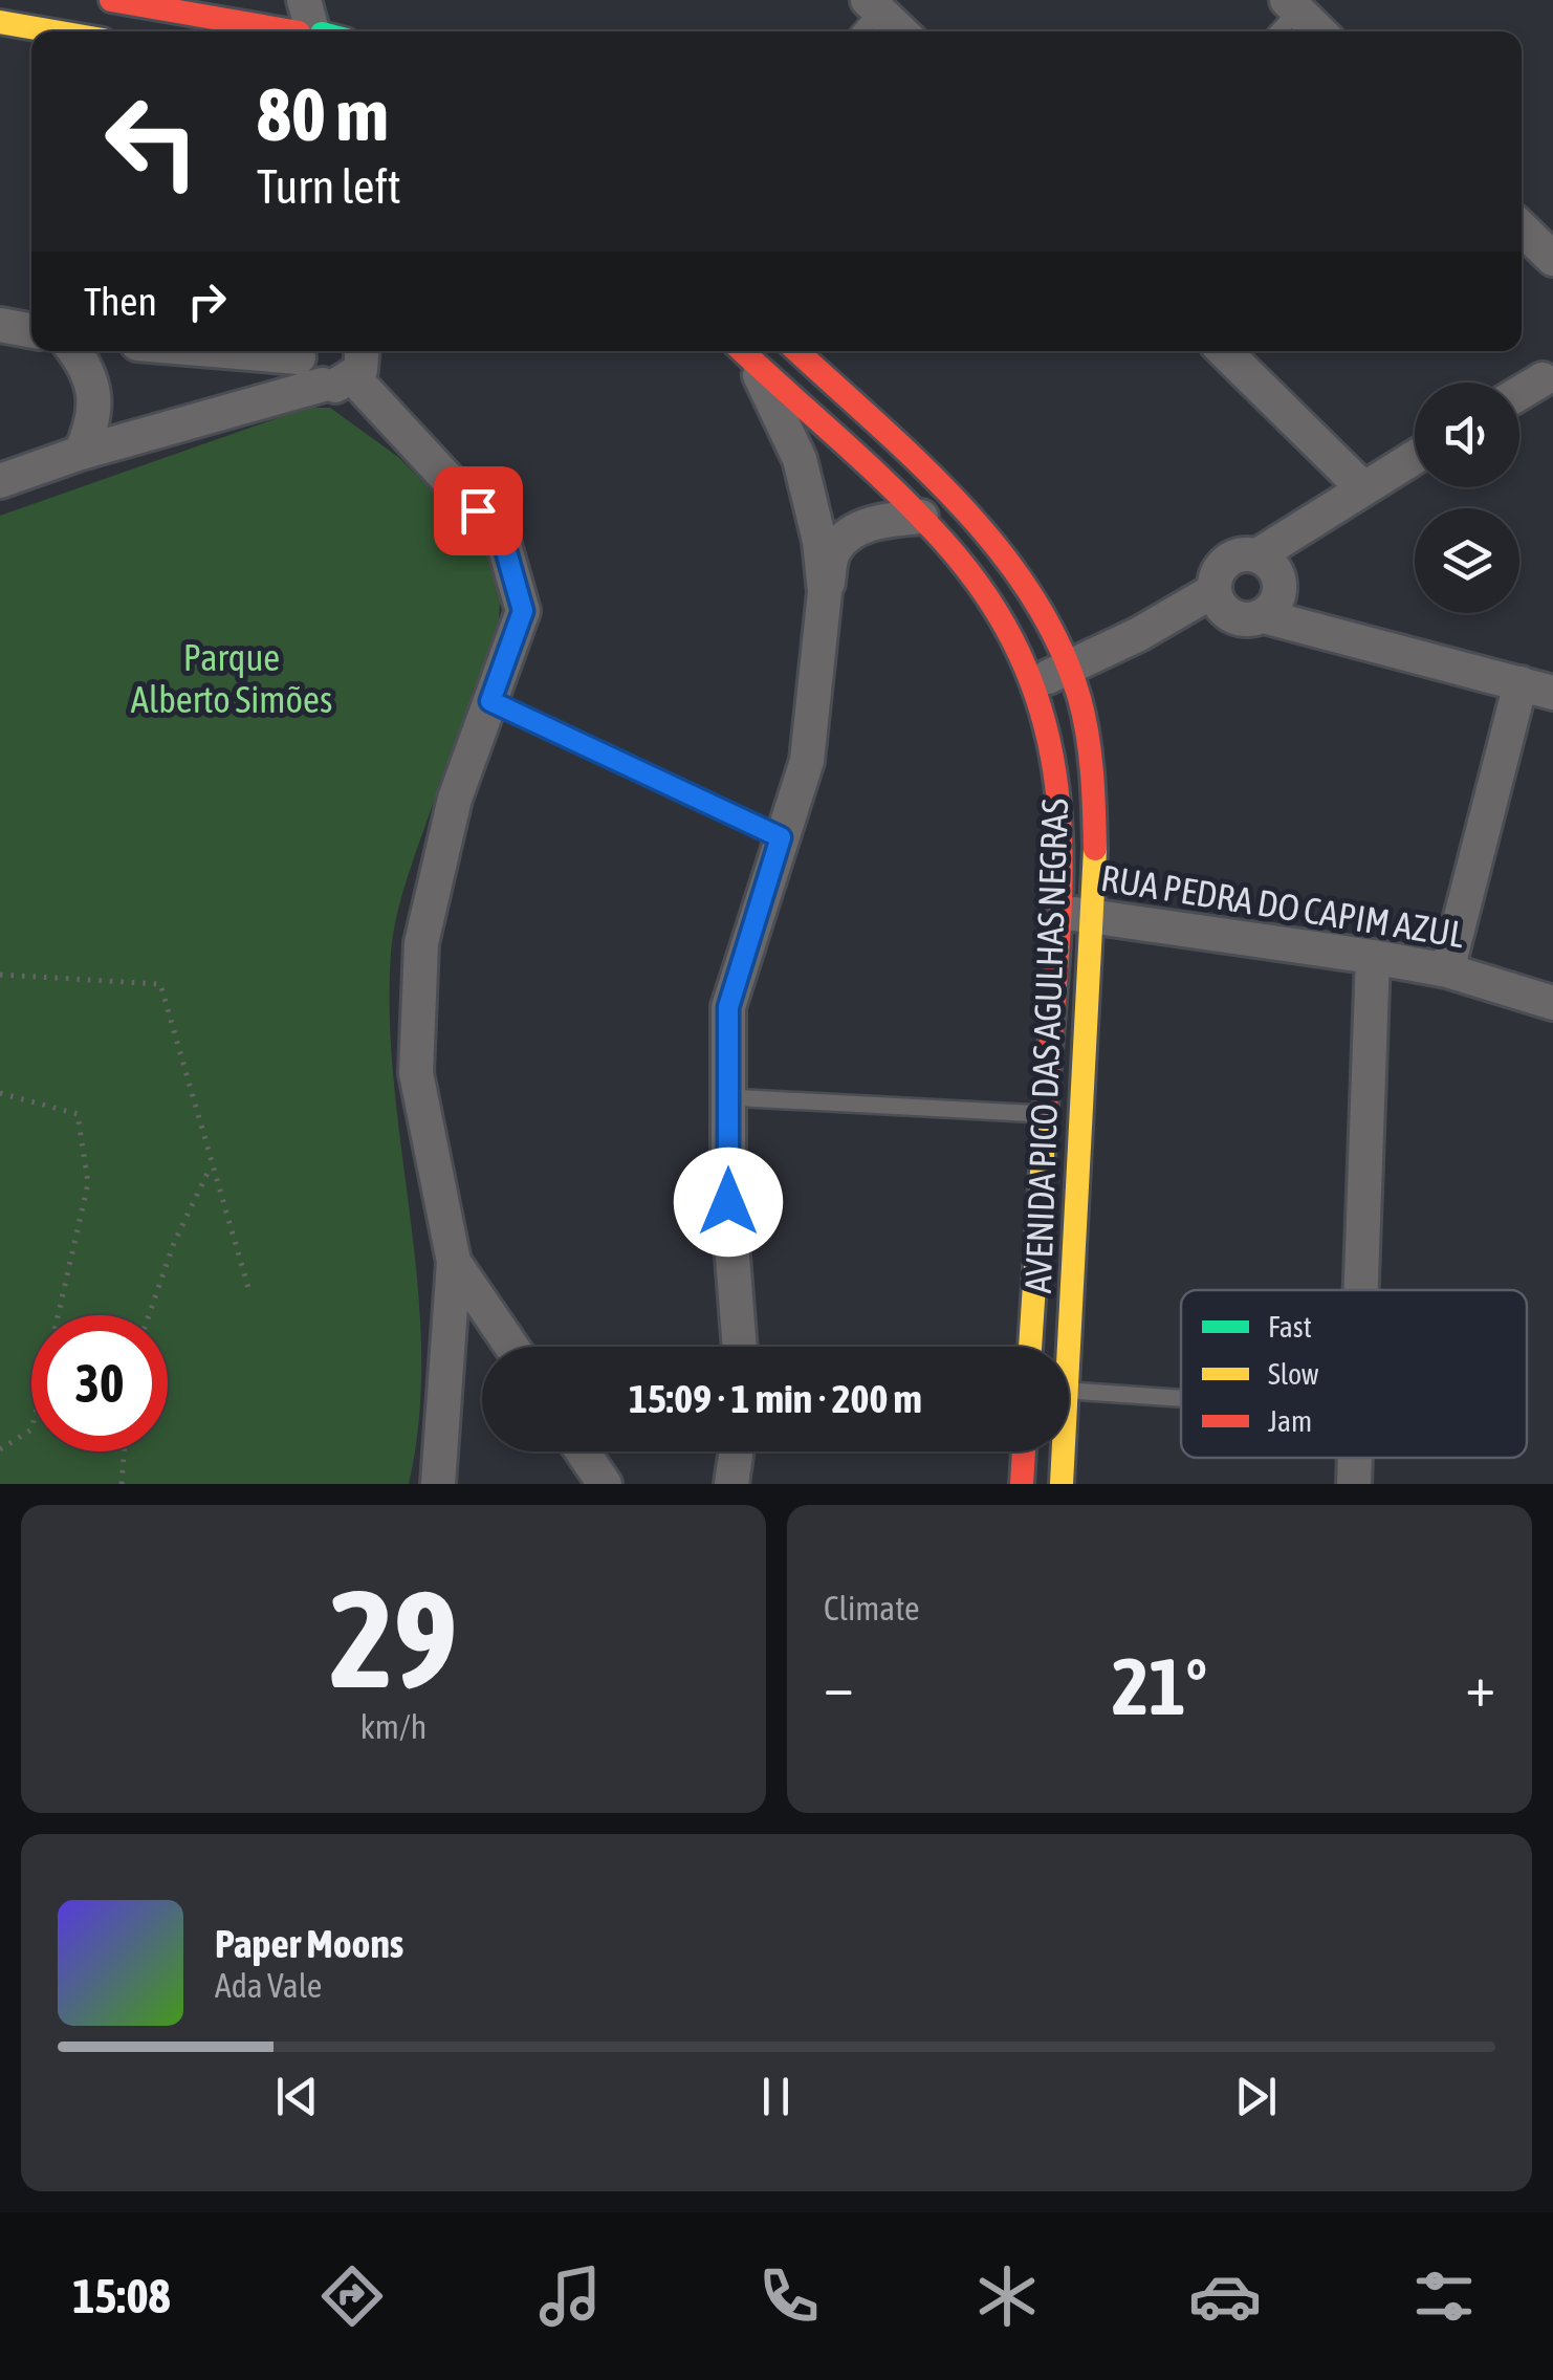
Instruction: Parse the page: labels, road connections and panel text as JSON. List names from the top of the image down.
{
  "streets": {
    "street": ["RUA PEDRA DO CAPIM AZUL", "AVENIDA PICO DAS AGULHAS NEGRAS"]
  },
  "crossings": [
    ["RUA PEDRA DO CAPIM AZUL", "AVENIDA PICO DAS AGULHAS NEGRAS"]
  ],
  "parks": ["Parque Alberto Simões"],
  "legend": ["Fast", "Slow", "Jam"],
  "page": {
    "turn": ["80 m", "Turn left"],
    "then": "Then",
    "limit": "30",
    "trip": "15:09 · 1 min · 200 m",
    "tile": [
      ["29", "km/h"],
      "Climate"
    ],
    "heat": ["−", "21°", "+"],
    "song": ["Paper Moons", "Ada Vale"],
    "tabs": "15:08"
  }
}
